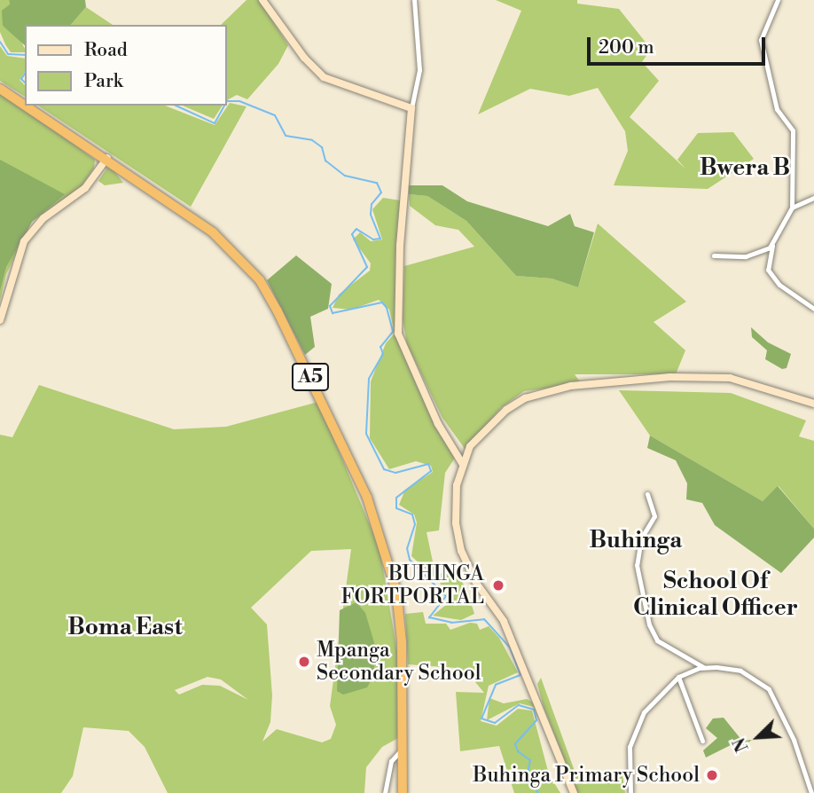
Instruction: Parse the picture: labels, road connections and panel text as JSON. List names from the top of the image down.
{
  "streets": {
    "highway": ["A5"]
  },
  "districts": [
    "Bwera B",
    "Buhinga",
    "School Of Clinical Officer",
    "Boma East"
  ],
  "places": ["BUHINGA FORTPORTAL", "Mpanga Secondary School", "Buhinga Primary School"],
  "legend": ["Road", "Park"],
  "scale_bar": "200 m",
  "north": "bottom left"
}
